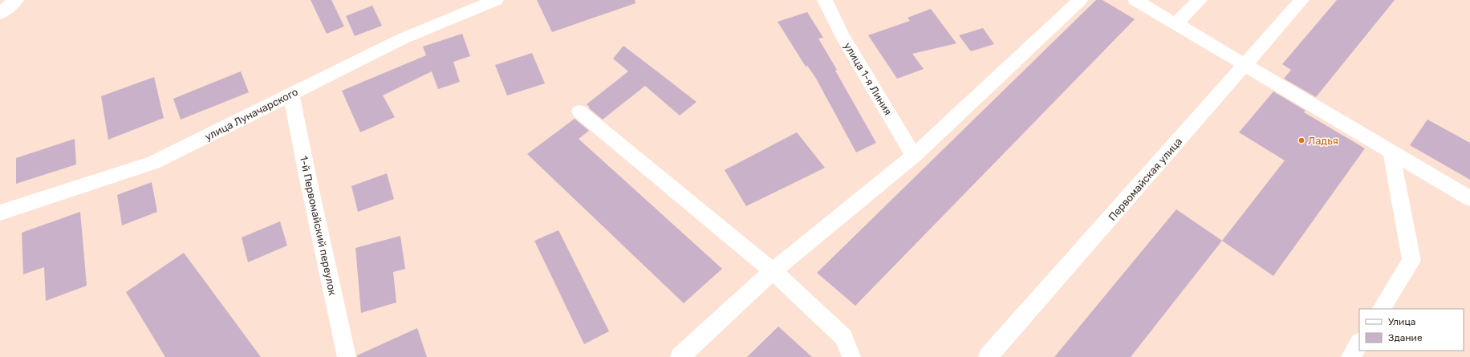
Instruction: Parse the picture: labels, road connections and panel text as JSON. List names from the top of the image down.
{
  "streets": {
    "street": [
      "улица 1-я Линия",
      "улица Луначарского",
      "Первомайская улица",
      "1-й Первомайский переулок"
    ]
  },
  "crossings": [
    ["улица Луначарского", "1-й Первомайский переулок"]
  ],
  "places": ["Ладья"],
  "legend": ["Улица", "Здание"]
}
